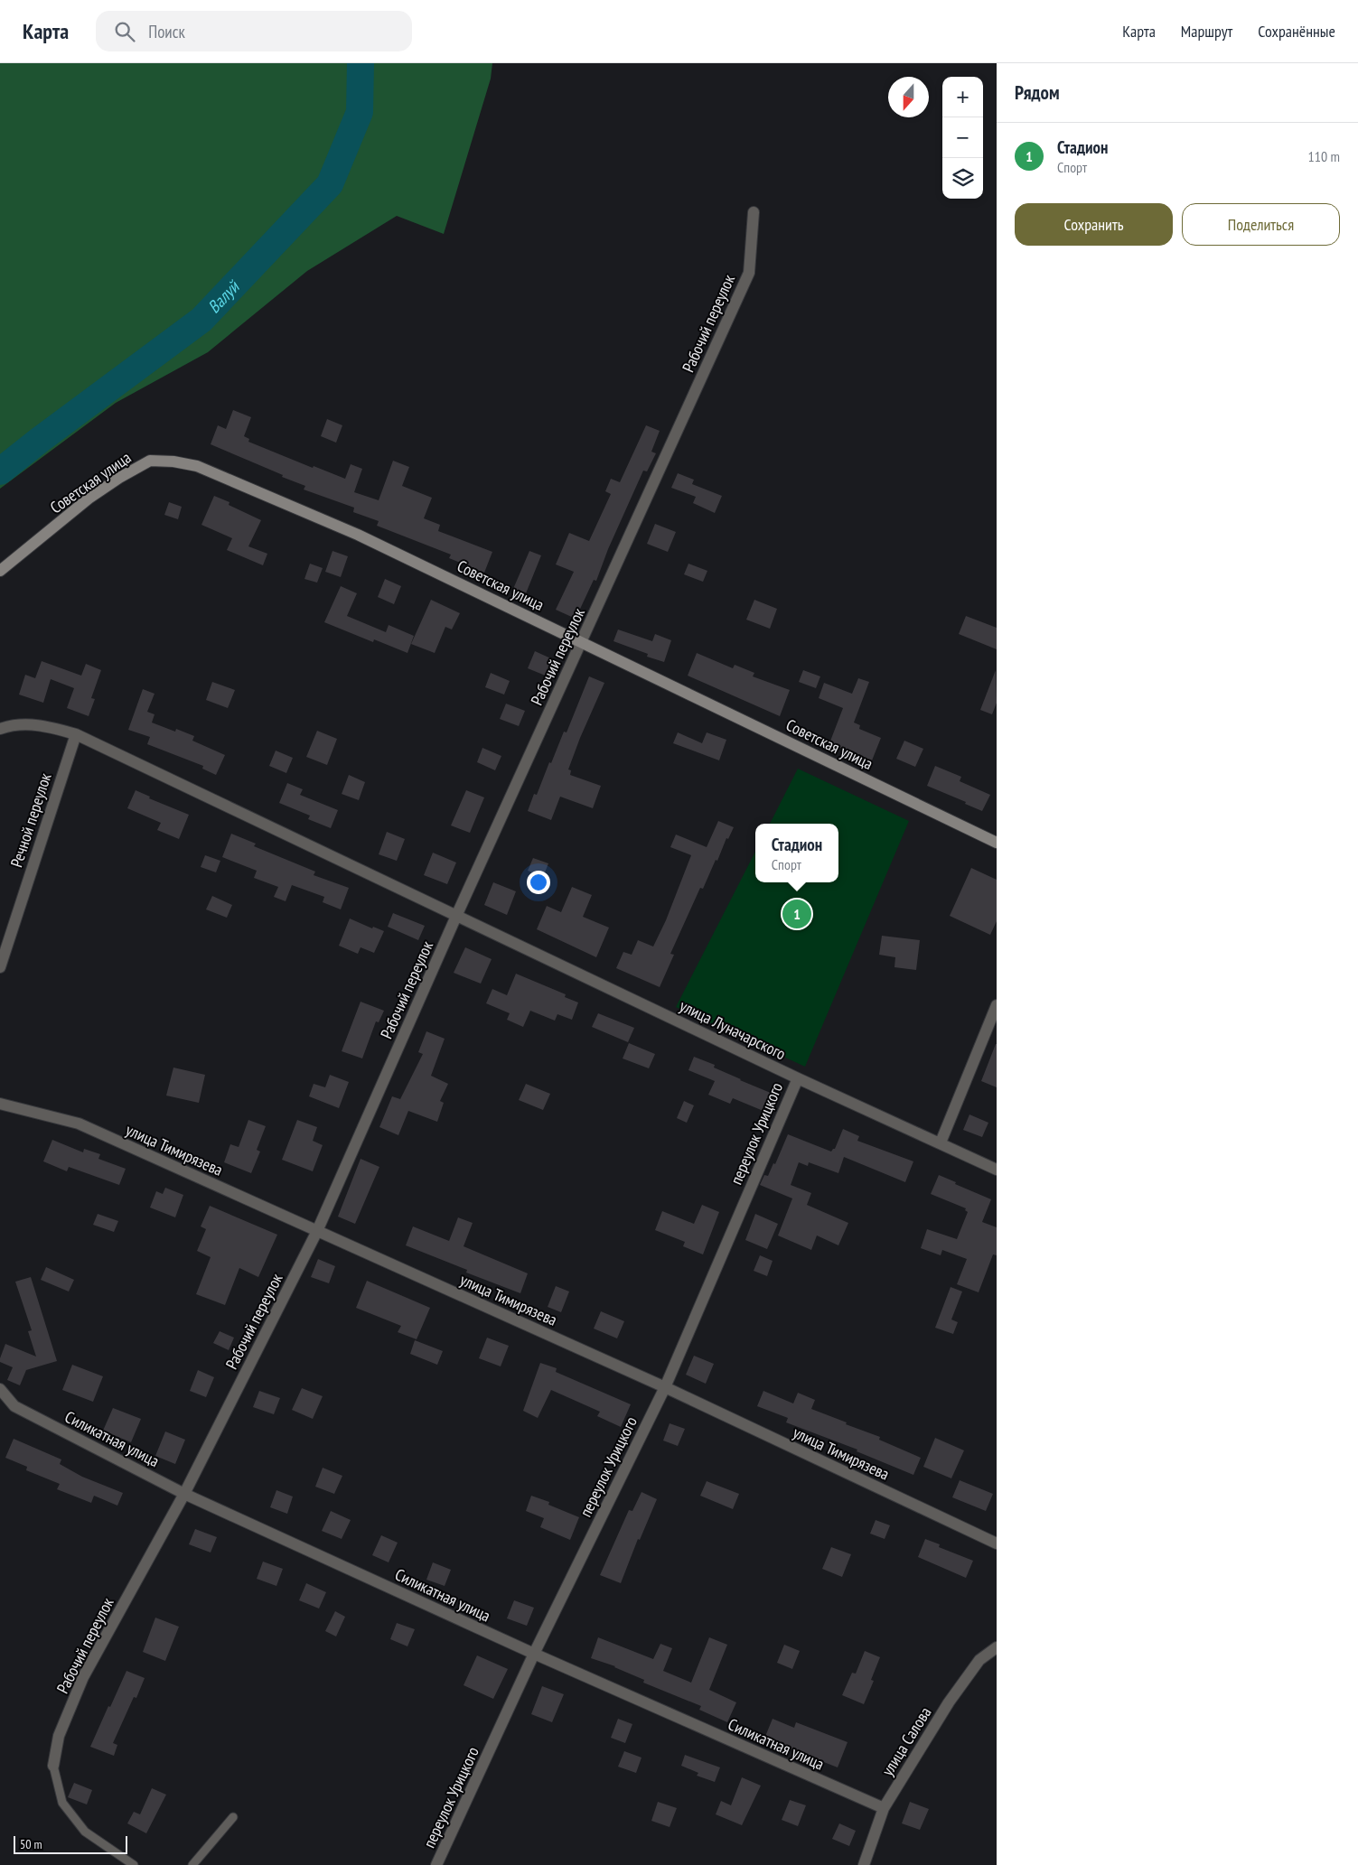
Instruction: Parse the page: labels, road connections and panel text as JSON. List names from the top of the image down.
{
  "streets": {
    "main road": ["Советская улица"],
    "street": [
      "Рабочий переулок",
      "Речной переулок",
      "улица Луначарского",
      "переулок Урицкого",
      "улица Тимирязева",
      "Силикатная улица",
      "улица Салова"
    ]
  },
  "crossings": [
    ["Рабочий переулок", "Советская улица"],
    ["Рабочий переулок", "улица Луначарского"],
    ["Рабочий переулок", "улица Тимирязева"],
    ["Рабочий переулок", "Силикатная улица"],
    ["Речной переулок", "улица Луначарского"],
    ["улица Луначарского", "переулок Урицкого"],
    ["переулок Урицкого", "улица Тимирязева"],
    ["переулок Урицкого", "Силикатная улица"],
    ["Силикатная улица", "улица Салова"]
  ],
  "water": ["Валуй"],
  "scale_bar": "50 m",
  "north": "bottom",
  "page": {
    "header": "Карта",
    "search": "Поиск",
    "nav": ["Карта", "Маршрут", "Сохранённые"],
    "heading": "Рядом",
    "map_buttons": ["+", "−"],
    "list": [
      {
        "mark": "1",
        "name": "Стадион",
        "note": "Спорт",
        "value": "110 m"
      }
    ],
    "buttons": ["Сохранить", "Поделиться"],
    "popup": ["Стадион", "Спорт"],
    "pins": "1",
    "scale": "50 m"
  }
}
